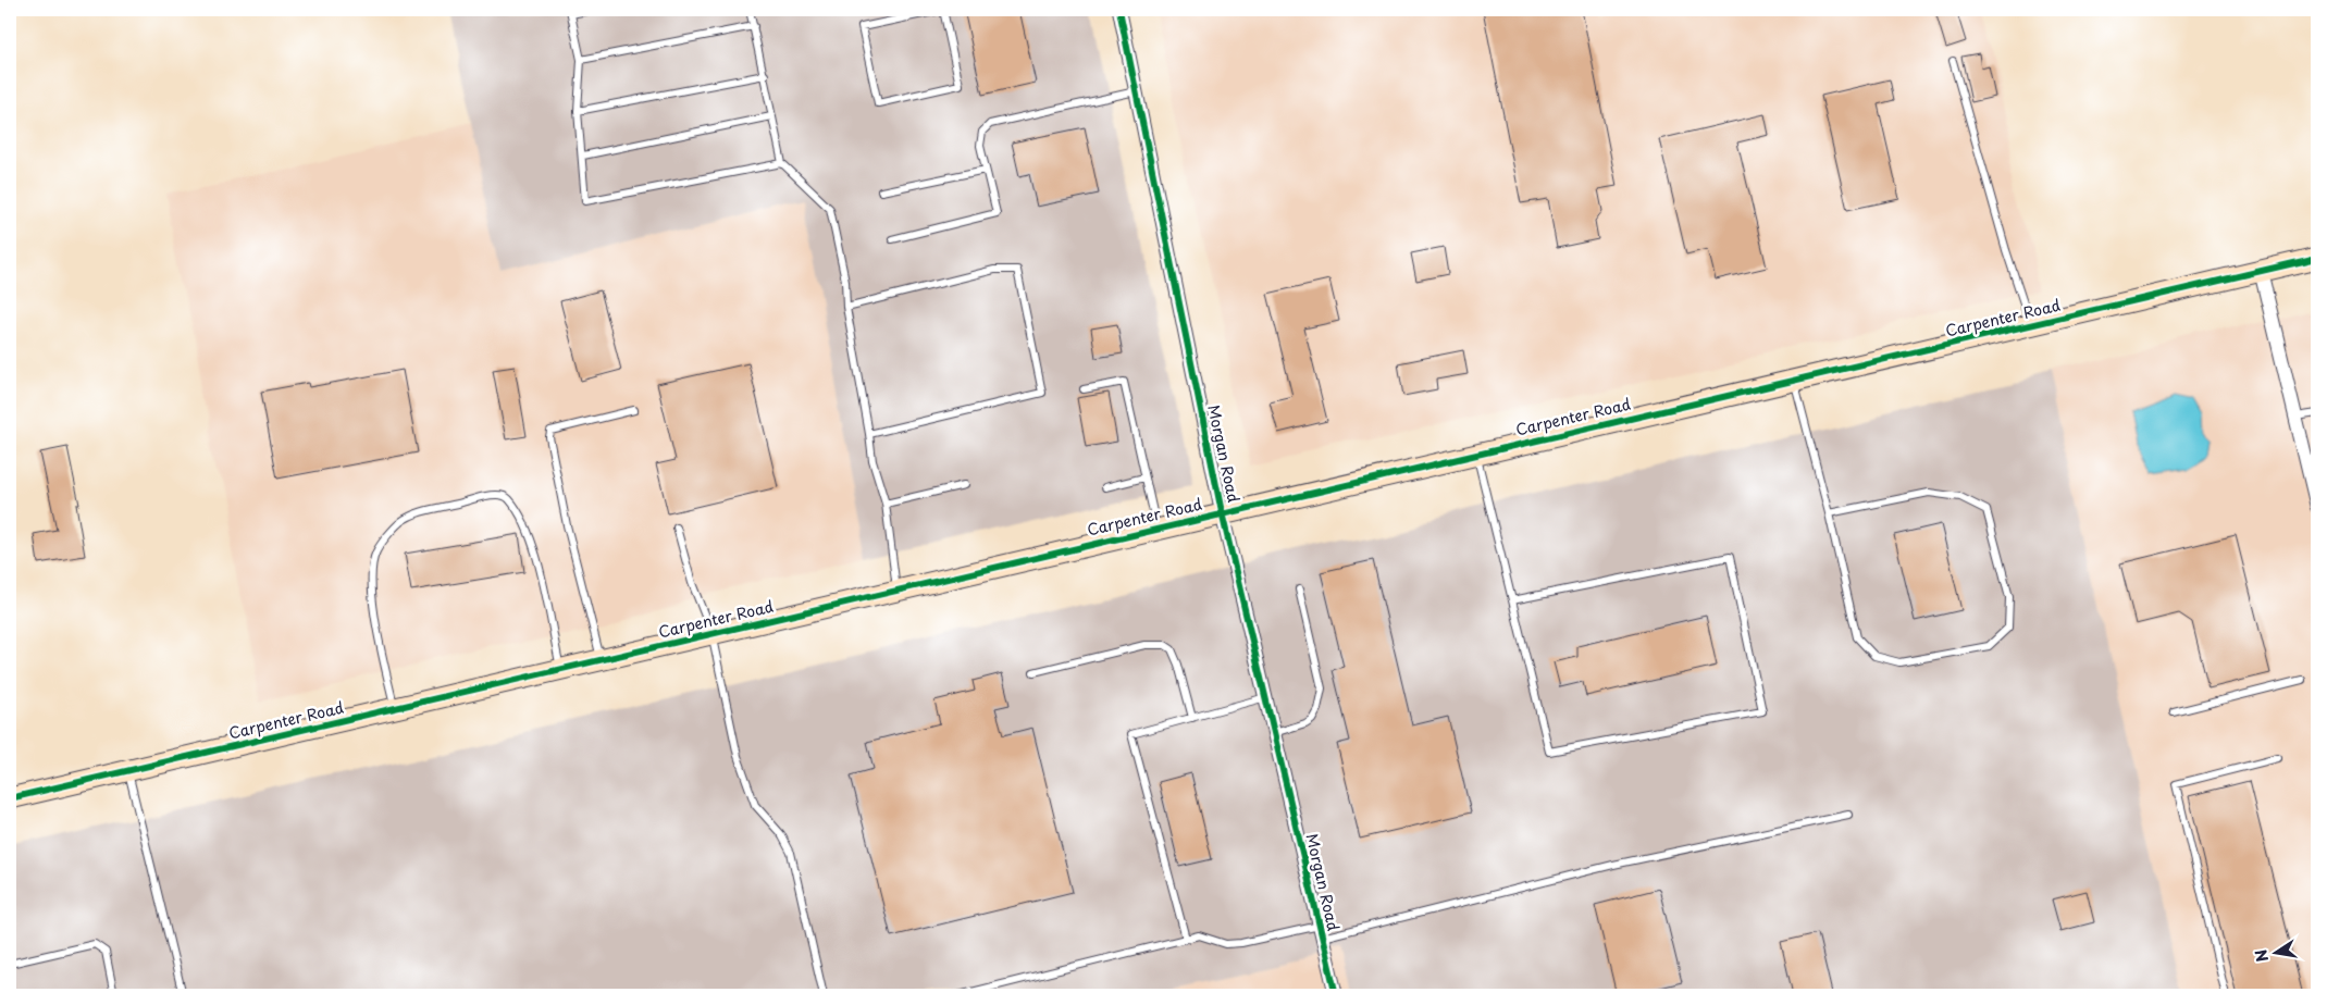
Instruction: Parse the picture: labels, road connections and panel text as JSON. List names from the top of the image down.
{
  "streets": {
    "main road": ["Carpenter Road"],
    "street": ["Morgan Road"]
  },
  "crossings": [
    ["Carpenter Road", "Morgan Road"]
  ],
  "north": "left"
}
